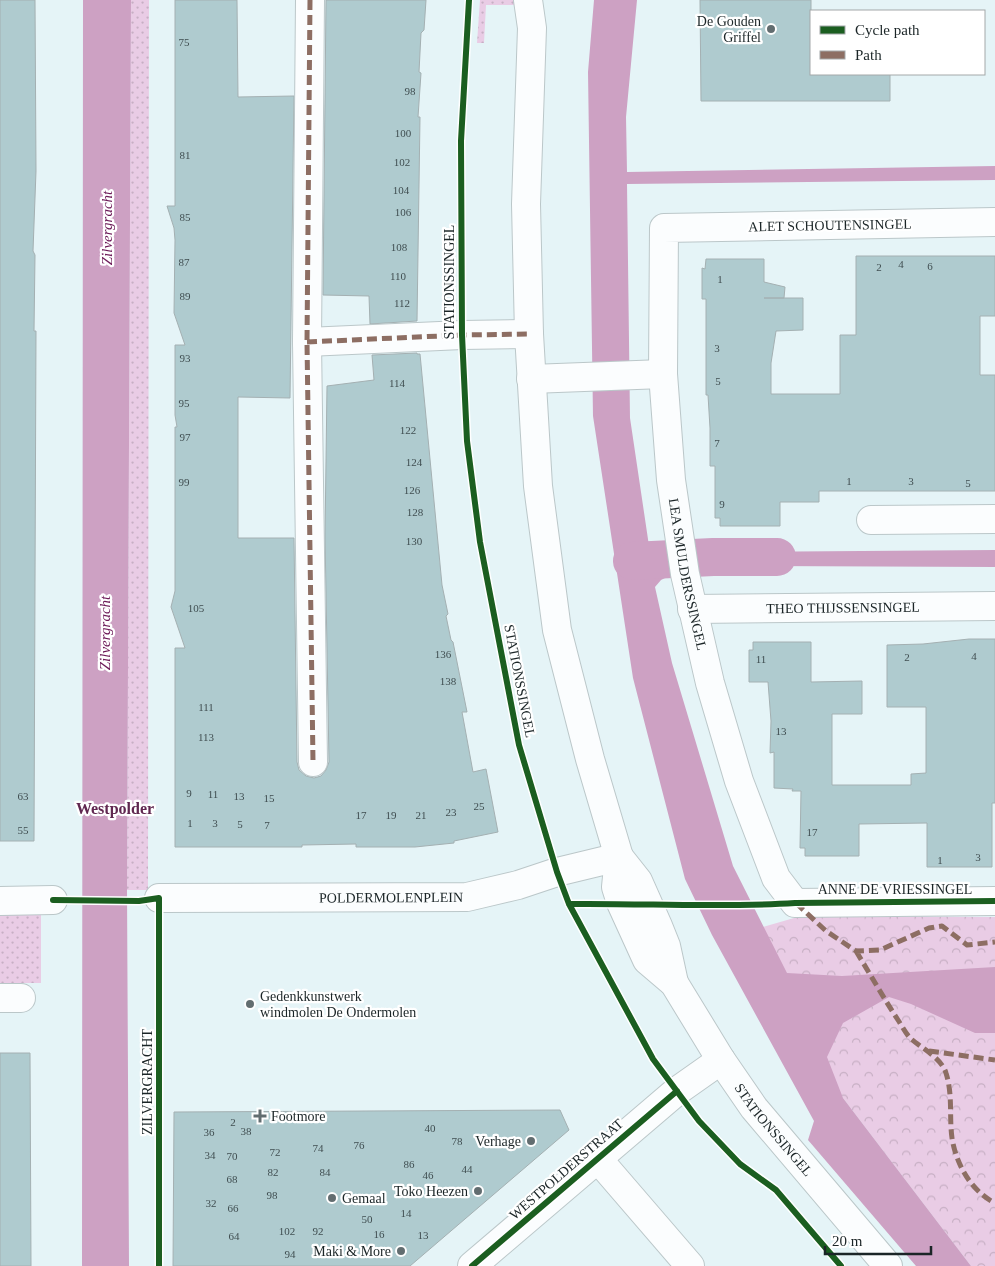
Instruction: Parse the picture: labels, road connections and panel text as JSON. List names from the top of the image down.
{
  "streets": {
    "street": [
      "ALET SCHOUTENSINGEL",
      "STATIONSSINGEL",
      "LEA SMULDERSSINGEL",
      "THEO THIJSSENSINGEL",
      "ANNE DE VRIESSINGEL",
      "POLDERMOLENPLEIN",
      "WESTPOLDERSTRAAT"
    ],
    "cycle path": ["ZILVERGRACHT"]
  },
  "crossings": [
    ["ALET SCHOUTENSINGEL", "LEA SMULDERSSINGEL"],
    ["STATIONSSINGEL", "POLDERMOLENPLEIN"],
    ["STATIONSSINGEL", "WESTPOLDERSTRAAT"],
    ["LEA SMULDERSSINGEL", "THEO THIJSSENSINGEL"],
    ["LEA SMULDERSSINGEL", "ANNE DE VRIESSINGEL"]
  ],
  "districts": ["Westpolder"],
  "water": ["Zilvergracht"],
  "places": {
    "other": [
      "De Gouden Griffel",
      "Gedenkkunstwerk windmolen De Ondermolen",
      "Verhage",
      "Toko Heezen",
      "Gemaal",
      "Maki & More"
    ],
    "health": ["Footmore"]
  },
  "house_numbers": [
    "75",
    "98",
    "100",
    "81",
    "102",
    "104",
    "106",
    "85",
    "108",
    "87",
    "4",
    "6",
    "2",
    "110",
    "1",
    "89",
    "112",
    "3",
    "93",
    "5",
    "114",
    "95",
    "122",
    "97",
    "7",
    "124",
    "1",
    "3",
    "99",
    "5",
    "126",
    "9",
    "128",
    "130",
    "105",
    "136",
    "4",
    "2",
    "11",
    "138",
    "111",
    "13",
    "113",
    "9",
    "11",
    "63",
    "13",
    "15",
    "25",
    "23",
    "17",
    "19",
    "21",
    "1",
    "3",
    "5",
    "7",
    "55",
    "17",
    "3",
    "1",
    "2",
    "40",
    "38",
    "36",
    "78",
    "76",
    "74",
    "72",
    "34",
    "70",
    "86",
    "44",
    "82",
    "84",
    "46",
    "68",
    "98",
    "32",
    "66",
    "14",
    "50",
    "102",
    "92",
    "16",
    "13",
    "64",
    "94"
  ],
  "legend": ["Cycle path", "Path"],
  "scale_bar": "20 m"
}
